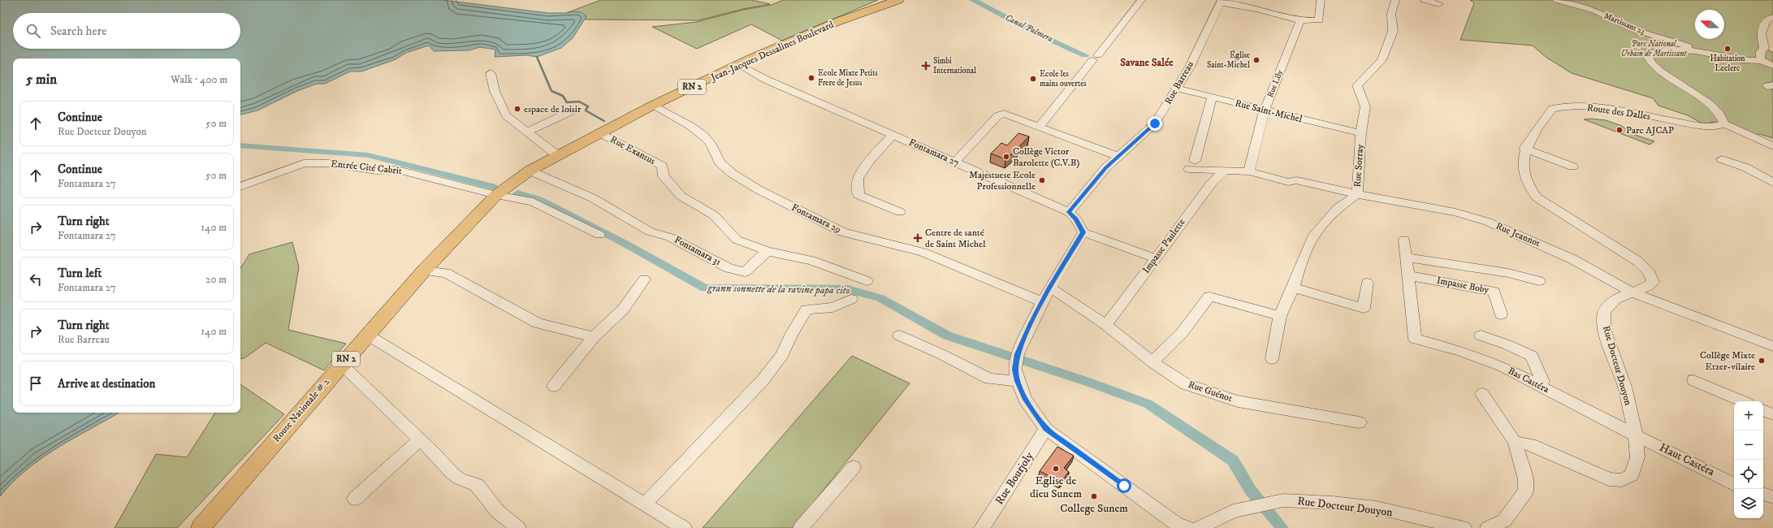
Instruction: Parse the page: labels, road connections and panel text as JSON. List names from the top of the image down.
{
  "streets": {
    "main road": ["Jean-Jacques Dessalines Boulevard", "RN 2", "Route Nationale # 2"],
    "street": [
      "Martissant 23",
      "Rue Barreau",
      "Rue Lily",
      "Rue Saint-Michel",
      "Route des Dalles",
      "Rue Exantus",
      "Fontamara 27",
      "Rue Sorray",
      "Entrée Cité Cabrit",
      "Fontamara 29",
      "Rue Jeannot",
      "Impasse Paulette",
      "Fontamara 31",
      "Impasse Boby",
      "Rue Docteur Douyon",
      "Bas Castéra",
      "Rue Guénot",
      "Haut Castéra",
      "Rue Bourjoly"
    ]
  },
  "crossings": [
    ["Jean-Jacques Dessalines Boulevard", "Rue Exantus"],
    ["Jean-Jacques Dessalines Boulevard", "Fontamara 27"],
    ["Jean-Jacques Dessalines Boulevard", "Entrée Cité Cabrit"],
    ["Jean-Jacques Dessalines Boulevard", "Fontamara 29"],
    ["Jean-Jacques Dessalines Boulevard", "Fontamara 31"],
    ["Jean-Jacques Dessalines Boulevard", "Route Nationale # 2"],
    ["Rue Barreau", "Rue Saint-Michel"],
    ["Rue Barreau", "Fontamara 27"],
    ["Rue Lily", "Rue Saint-Michel"],
    ["Rue Lily", "Rue Jeannot"],
    ["Rue Saint-Michel", "Rue Sorray"],
    ["Route des Dalles", "Rue Jeannot"],
    ["Route des Dalles", "Rue Docteur Douyon"],
    ["Rue Exantus", "Fontamara 31"],
    ["Rue Sorray", "Rue Jeannot"],
    ["Entrée Cité Cabrit", "Route Nationale # 2"],
    ["Rue Jeannot", "Rue Docteur Douyon"],
    ["Impasse Paulette", "Rue Guénot"],
    ["Impasse Boby", "Bas Castéra"],
    ["Rue Docteur Douyon", "Bas Castéra"],
    ["Rue Docteur Douyon", "Haut Castéra"],
    ["Bas Castéra", "Haut Castéra"]
  ],
  "districts": ["Savane Salée"],
  "water": ["Canal Palmera", "grann sonnette de la ravine papa cito"],
  "parks": ["Parc National Urbain de Martissant"],
  "places": {
    "other": [
      "Habitation Leclerc",
      "Église Saint-Michel",
      "Ecole Mixte Petits Frere de Jesus",
      "Ecole les mains ouvertes",
      "espace de loisir",
      "Parc AJCAP",
      "Collège Victor Barolette (C.V.B)",
      "Majestuese Ecole Professionnelle",
      "Collège Mixte Etzer-vilaire",
      "Eglise de dieu Sunem",
      "College Sunem"
    ],
    "health": ["Simbi International", "Centre de santé de Saint Michel"]
  },
  "north": "left",
  "page": {
    "search": "Search here",
    "heading": ["5 min", "Walk · 400 m"],
    "list": [
      ["Continue", "Rue Docteur Douyon", "50 m"],
      ["Continue", "Fontamara 27", "50 m"],
      ["Turn right", "Fontamara 27", "140 m"],
      ["Turn left", "Fontamara 27", "20 m"],
      ["Turn right", "Rue Barreau", "140 m"],
      "Arrive at destination"
    ],
    "map_buttons": ["+", "−"]
  }
}
